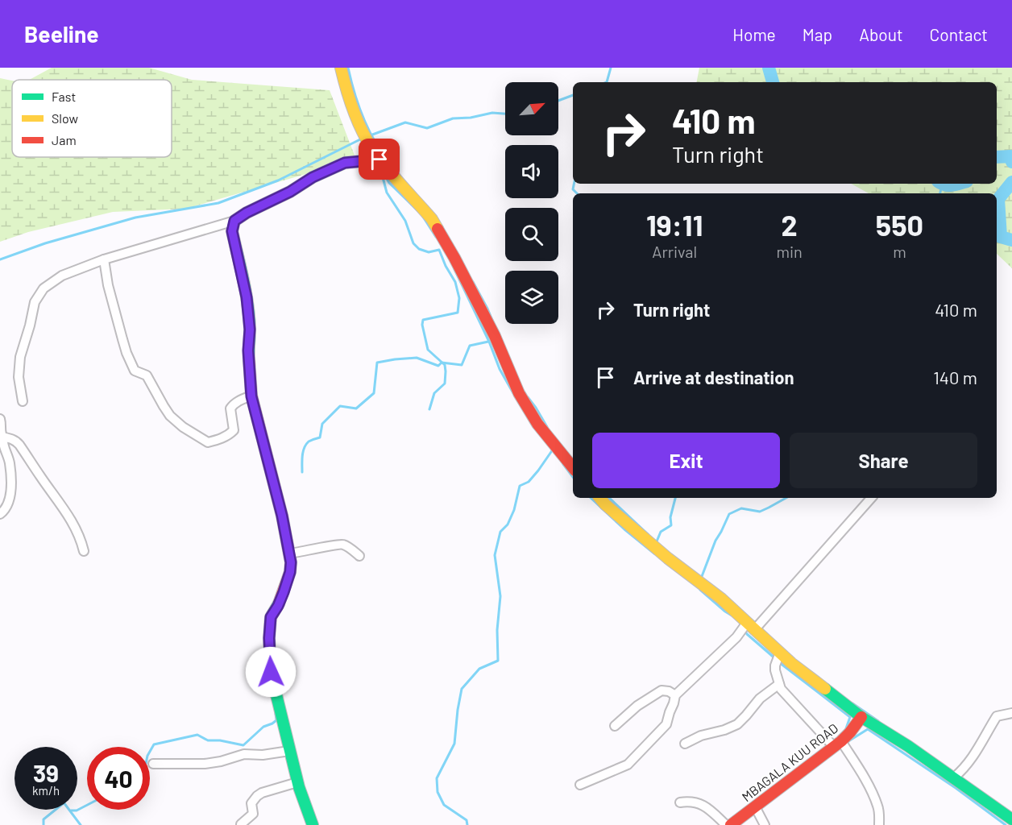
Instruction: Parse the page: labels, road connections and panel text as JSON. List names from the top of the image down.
{
  "streets": {
    "street": ["MBAGALA KUU ROAD"]
  },
  "legend": ["Fast", "Slow", "Jam"],
  "north": "top right",
  "page": {
    "header": "Beeline",
    "nav": [
      "Home",
      "Map",
      "About",
      "Contact"
    ],
    "turn": ["410 m", "Turn right"],
    "eta": [
      "19:11",
      "Arrival",
      "2",
      "min",
      "550",
      "m"
    ],
    "list": [
      {
        "name": "Turn right",
        "value": "410 m"
      },
      {
        "name": "Arrive at destination",
        "value": "140 m"
      }
    ],
    "buttons": ["Exit", "Share"],
    "speed": "39 km/h",
    "limit": "40"
  }
}
